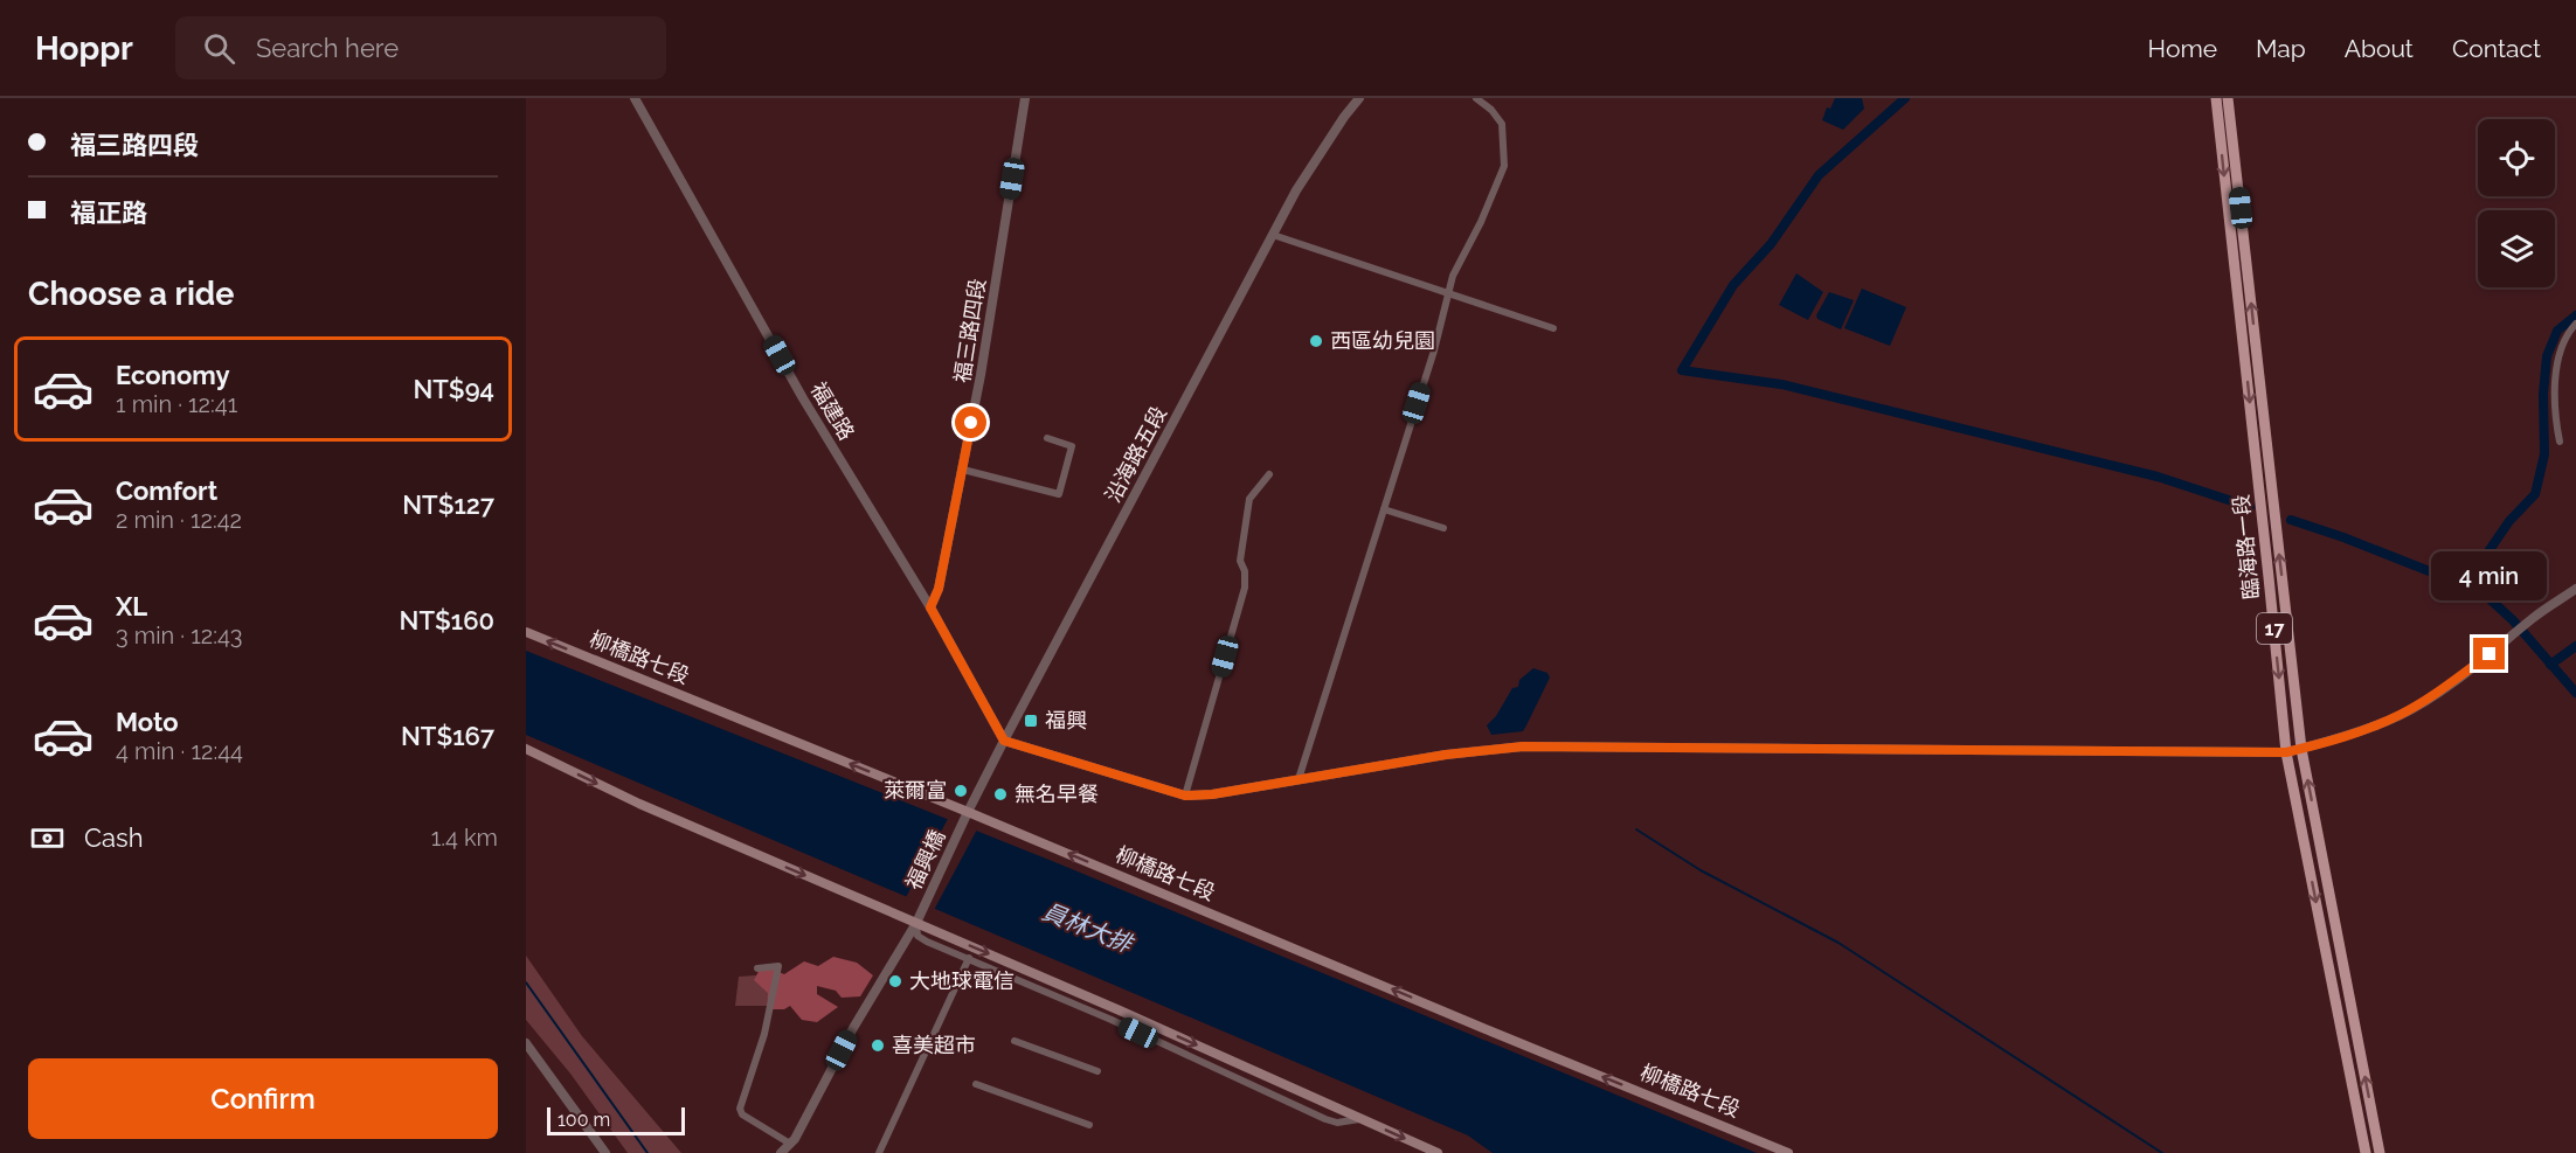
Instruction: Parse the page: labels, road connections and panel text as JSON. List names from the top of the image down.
{
  "streets": {
    "main road": ["臨海路一段", "17", "柳橋路七段"],
    "street": [
      "福三路四段",
      "福建路",
      "沿海路五段",
      "福興橋"
    ]
  },
  "crossings": [
    ["福三路四段", "福建路"],
    ["福建路", "沿海路五段"],
    ["沿海路五段", "柳橋路七段"],
    ["沿海路五段", "福興橋"],
    ["柳橋路七段", "福興橋"]
  ],
  "one_way": ["柳橋路七段"],
  "water": ["員林大排"],
  "places": {
    "other": [
      "西區幼兒園",
      "萊爾富",
      "無名早餐",
      "大地球電信",
      "喜美超市"
    ],
    "transit": ["福興"]
  },
  "scale_bar": "100 m",
  "page": {
    "header": "Hoppr",
    "search": "Search here",
    "nav": [
      "Home",
      "Map",
      "About",
      "Contact"
    ],
    "banner": ["福三路四段", "福正路"],
    "heading": "Choose a ride",
    "list": [
      {
        "name": "Economy",
        "note": "1 min · 12:41",
        "value": "NT$94"
      },
      {
        "name": "Comfort",
        "note": "2 min · 12:42",
        "value": "NT$127"
      },
      {
        "name": "XL",
        "note": "3 min · 12:43",
        "value": "NT$160"
      },
      {
        "name": "Moto",
        "note": "4 min · 12:44",
        "value": "NT$167"
      }
    ],
    "bubble": "4 min",
    "pay": ["Cash", "1.4 km"],
    "buttons": "Confirm",
    "scale": "100 m"
  }
}
